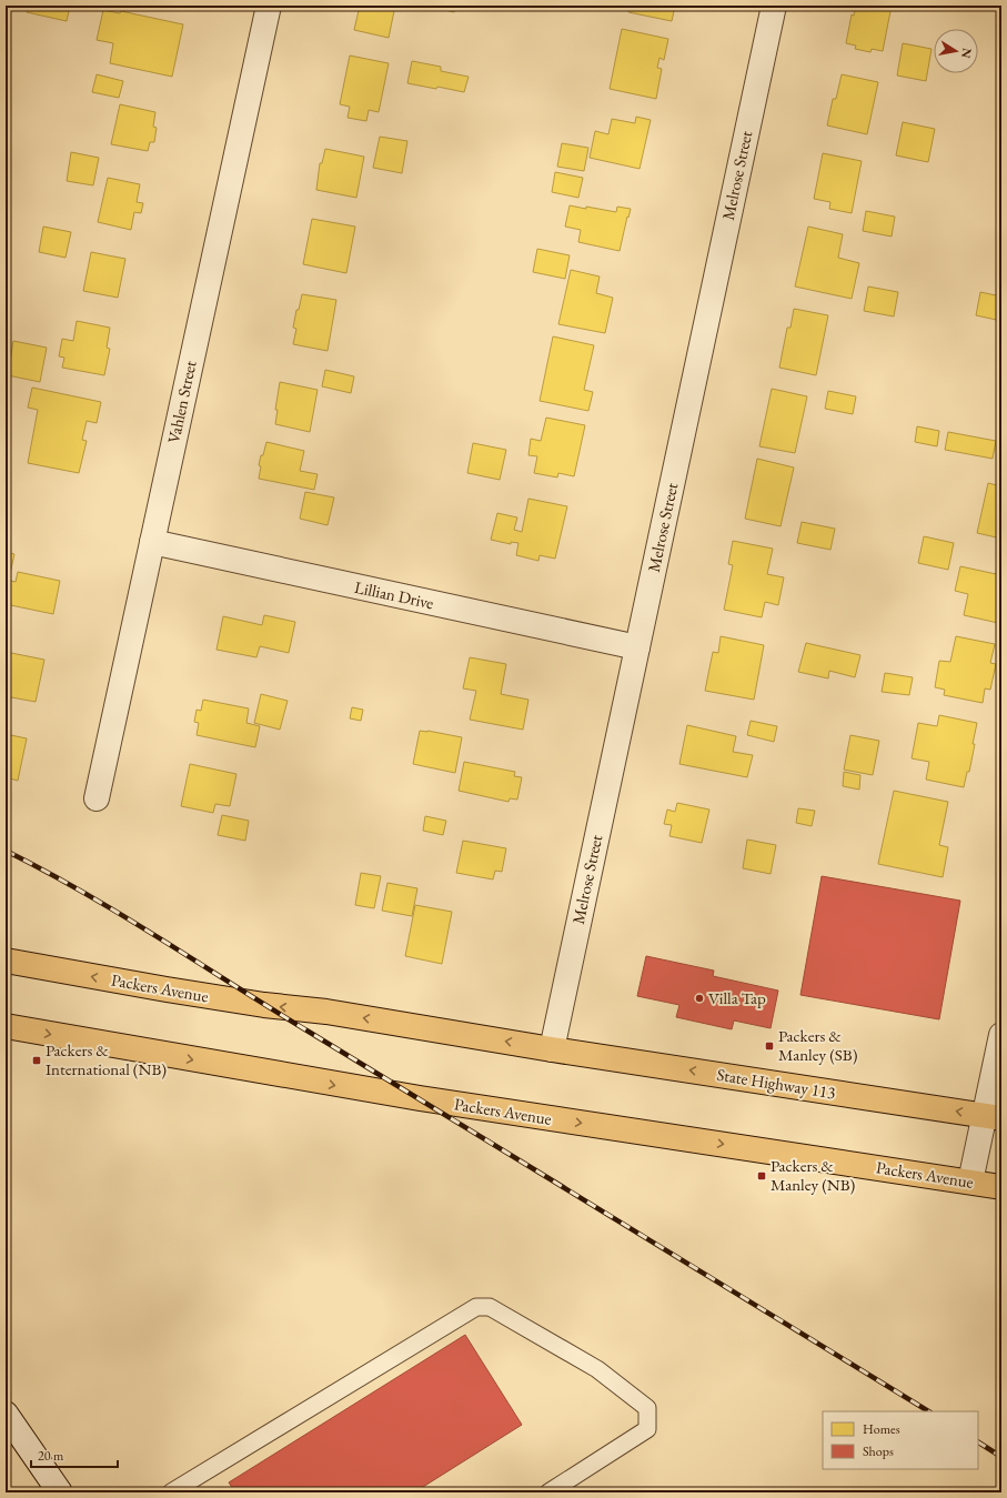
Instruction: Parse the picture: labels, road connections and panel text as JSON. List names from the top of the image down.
{
  "streets": {
    "main road": ["Packers Avenue", "State Highway 113"],
    "street": ["Melrose Street", "Vahlen Street", "Lillian Drive"]
  },
  "crossings": [
    ["Melrose Street", "Lillian Drive"],
    ["Melrose Street", "Packers Avenue"],
    ["Melrose Street", "State Highway 113"],
    ["Vahlen Street", "Lillian Drive"],
    ["Packers Avenue", "State Highway 113"]
  ],
  "one_way": ["State Highway 113"],
  "places": {
    "other": ["Villa Tap"],
    "transit": ["Packers & Manley (SB)", "Packers & International (NB)", "Packers & Manley (NB)"]
  },
  "legend": ["Homes", "Shops"],
  "scale_bar": "20 m",
  "north": "right"
}
